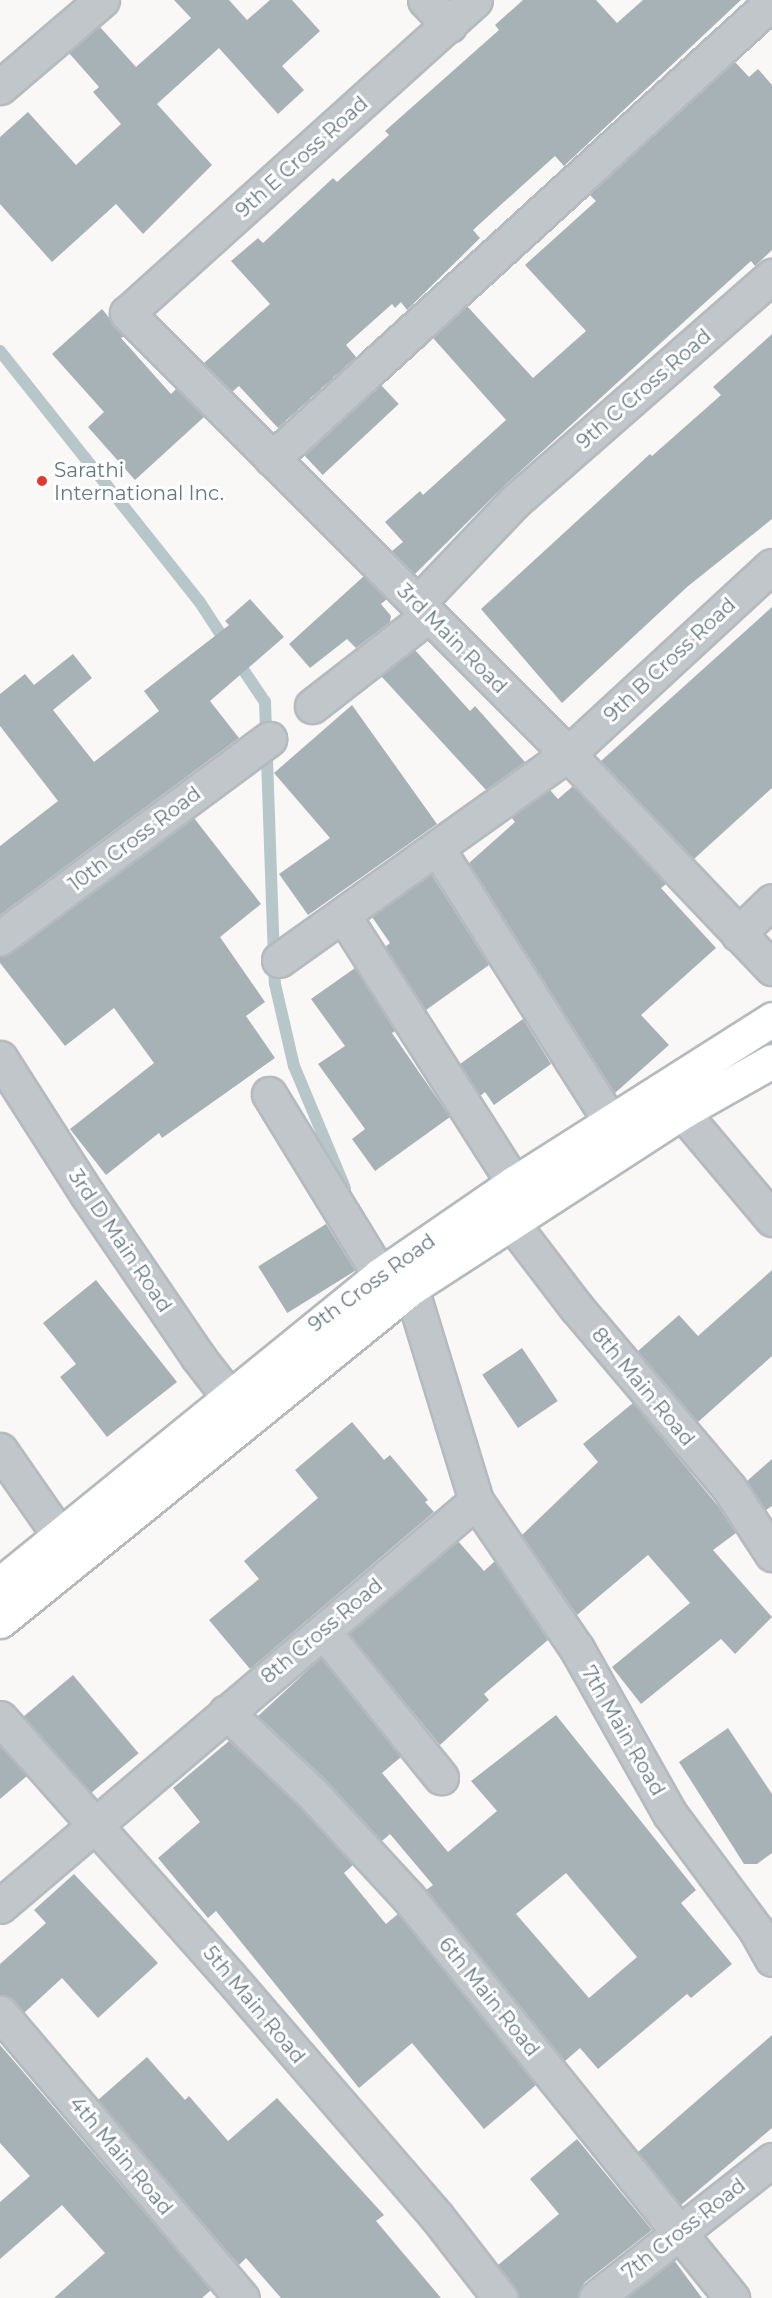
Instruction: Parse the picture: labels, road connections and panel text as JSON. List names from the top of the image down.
{
  "streets": {
    "main road": ["9th Cross Road"],
    "street": [
      "9th E Cross Road",
      "9th C Cross Road",
      "3rd Main Road",
      "9th B Cross Road",
      "10th Cross Road",
      "3rd D Main Road",
      "8th Main Road",
      "8th Cross Road",
      "7th Main Road",
      "6th Main Road",
      "5th Main Road",
      "4th Main Road",
      "7th Cross Road"
    ]
  },
  "crossings": [
    ["9th E Cross Road", "3rd Main Road"],
    ["9th C Cross Road", "3rd Main Road"],
    ["3rd Main Road", "9th B Cross Road"],
    ["3rd D Main Road", "9th Cross Road"],
    ["9th Cross Road", "8th Main Road"],
    ["8th Cross Road", "7th Main Road"],
    ["8th Cross Road", "6th Main Road"],
    ["8th Cross Road", "5th Main Road"],
    ["6th Main Road", "7th Cross Road"]
  ],
  "places": ["Sarathi International Inc."]
}
